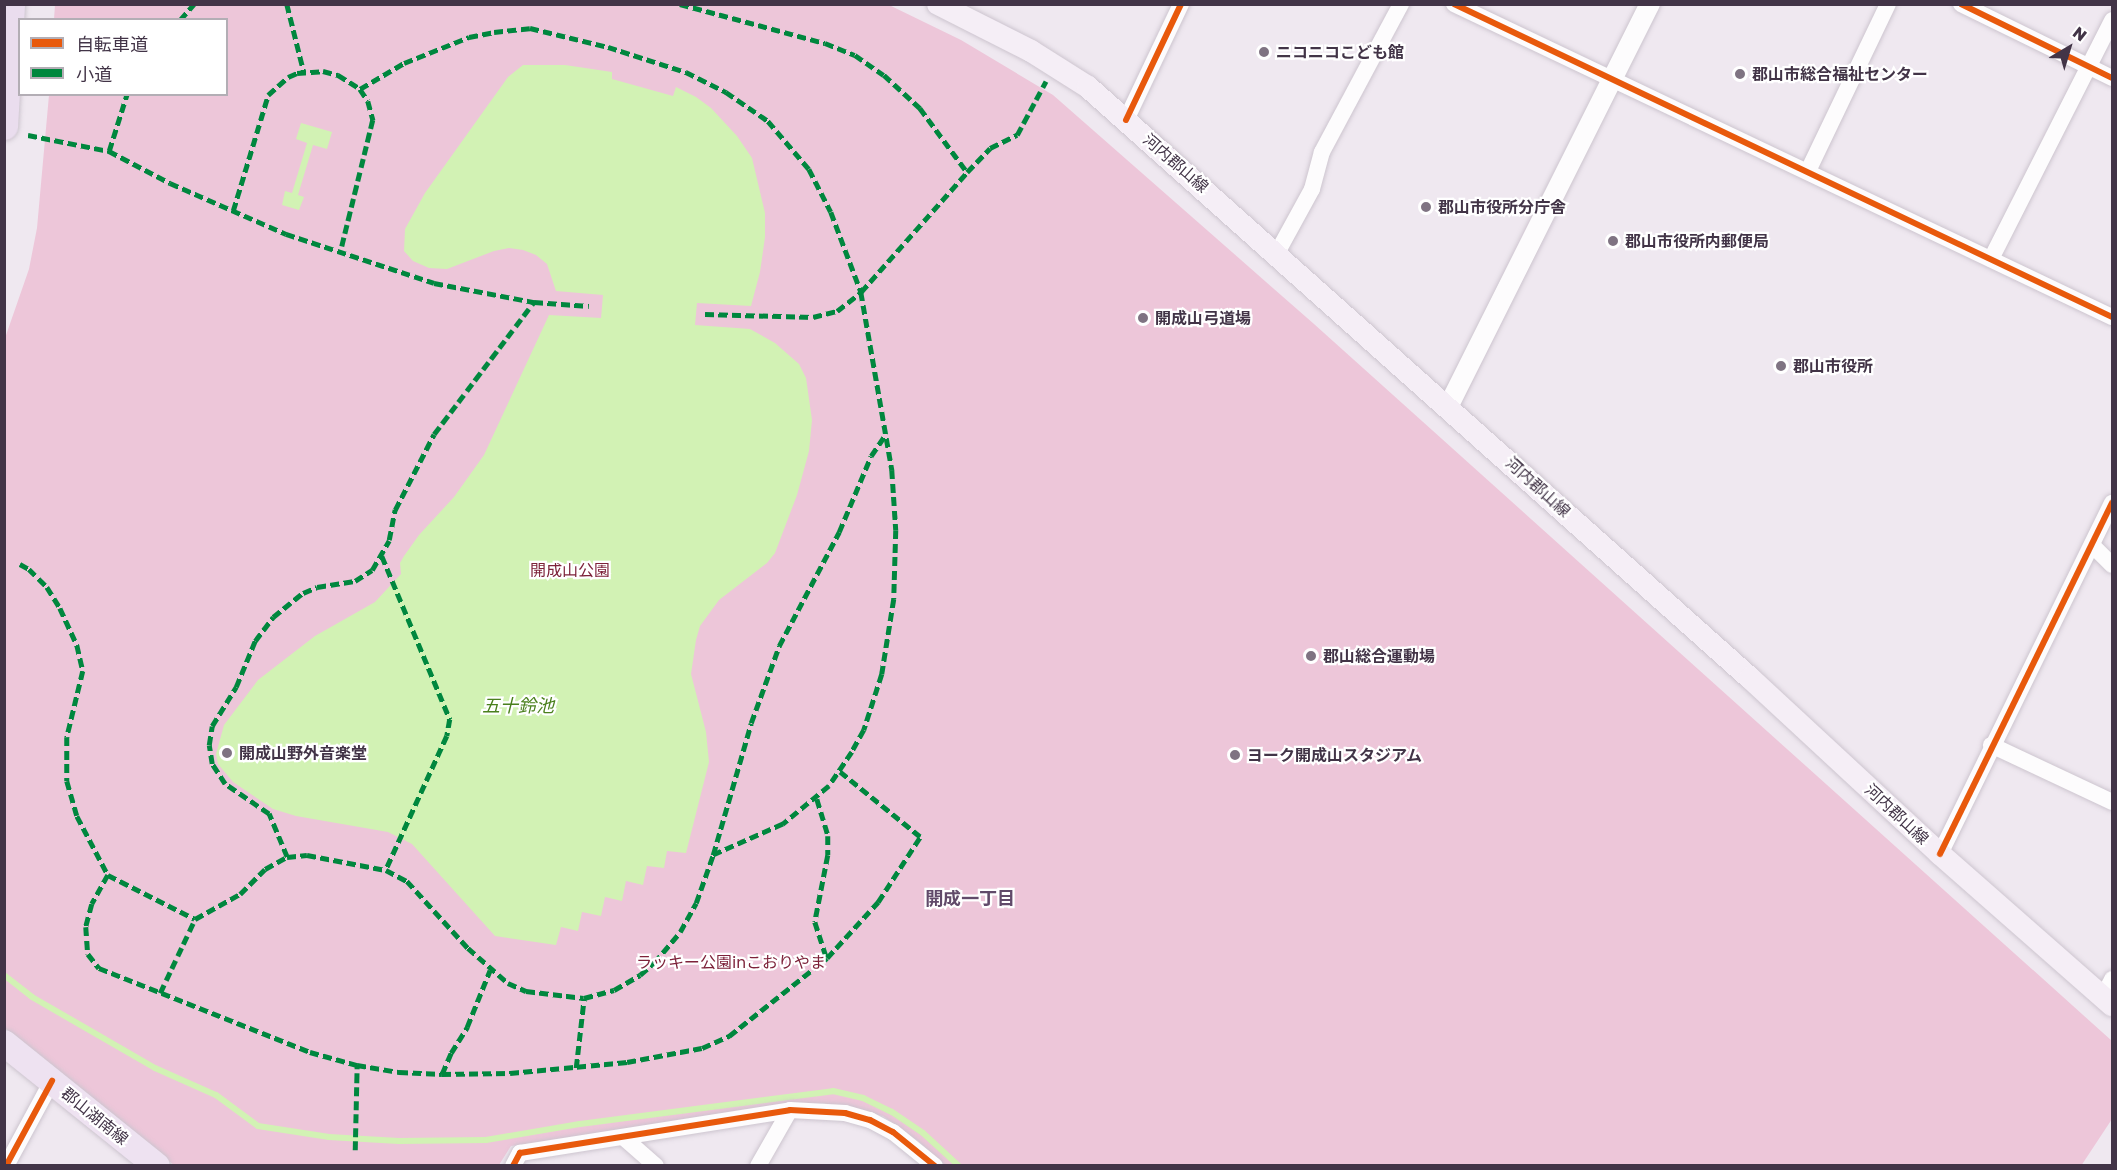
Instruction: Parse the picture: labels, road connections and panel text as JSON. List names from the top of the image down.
{
  "streets": {
    "main road": ["河内郡山線", "郡山湖南線"]
  },
  "districts": ["開成一丁目"],
  "water": ["五十鈴池"],
  "parks": ["開成山公園", "ラッキー公園inこおりやま"],
  "places": [
    "ニコニコこども館",
    "郡山市総合福祉センター",
    "郡山市役所分庁舎",
    "郡山市役所内郵便局",
    "開成山弓道場",
    "郡山市役所",
    "郡山総合運動場",
    "開成山野外音楽堂",
    "ヨーク開成山スタジアム"
  ],
  "legend": ["自転車道", "小道"],
  "north": "top right"
}
